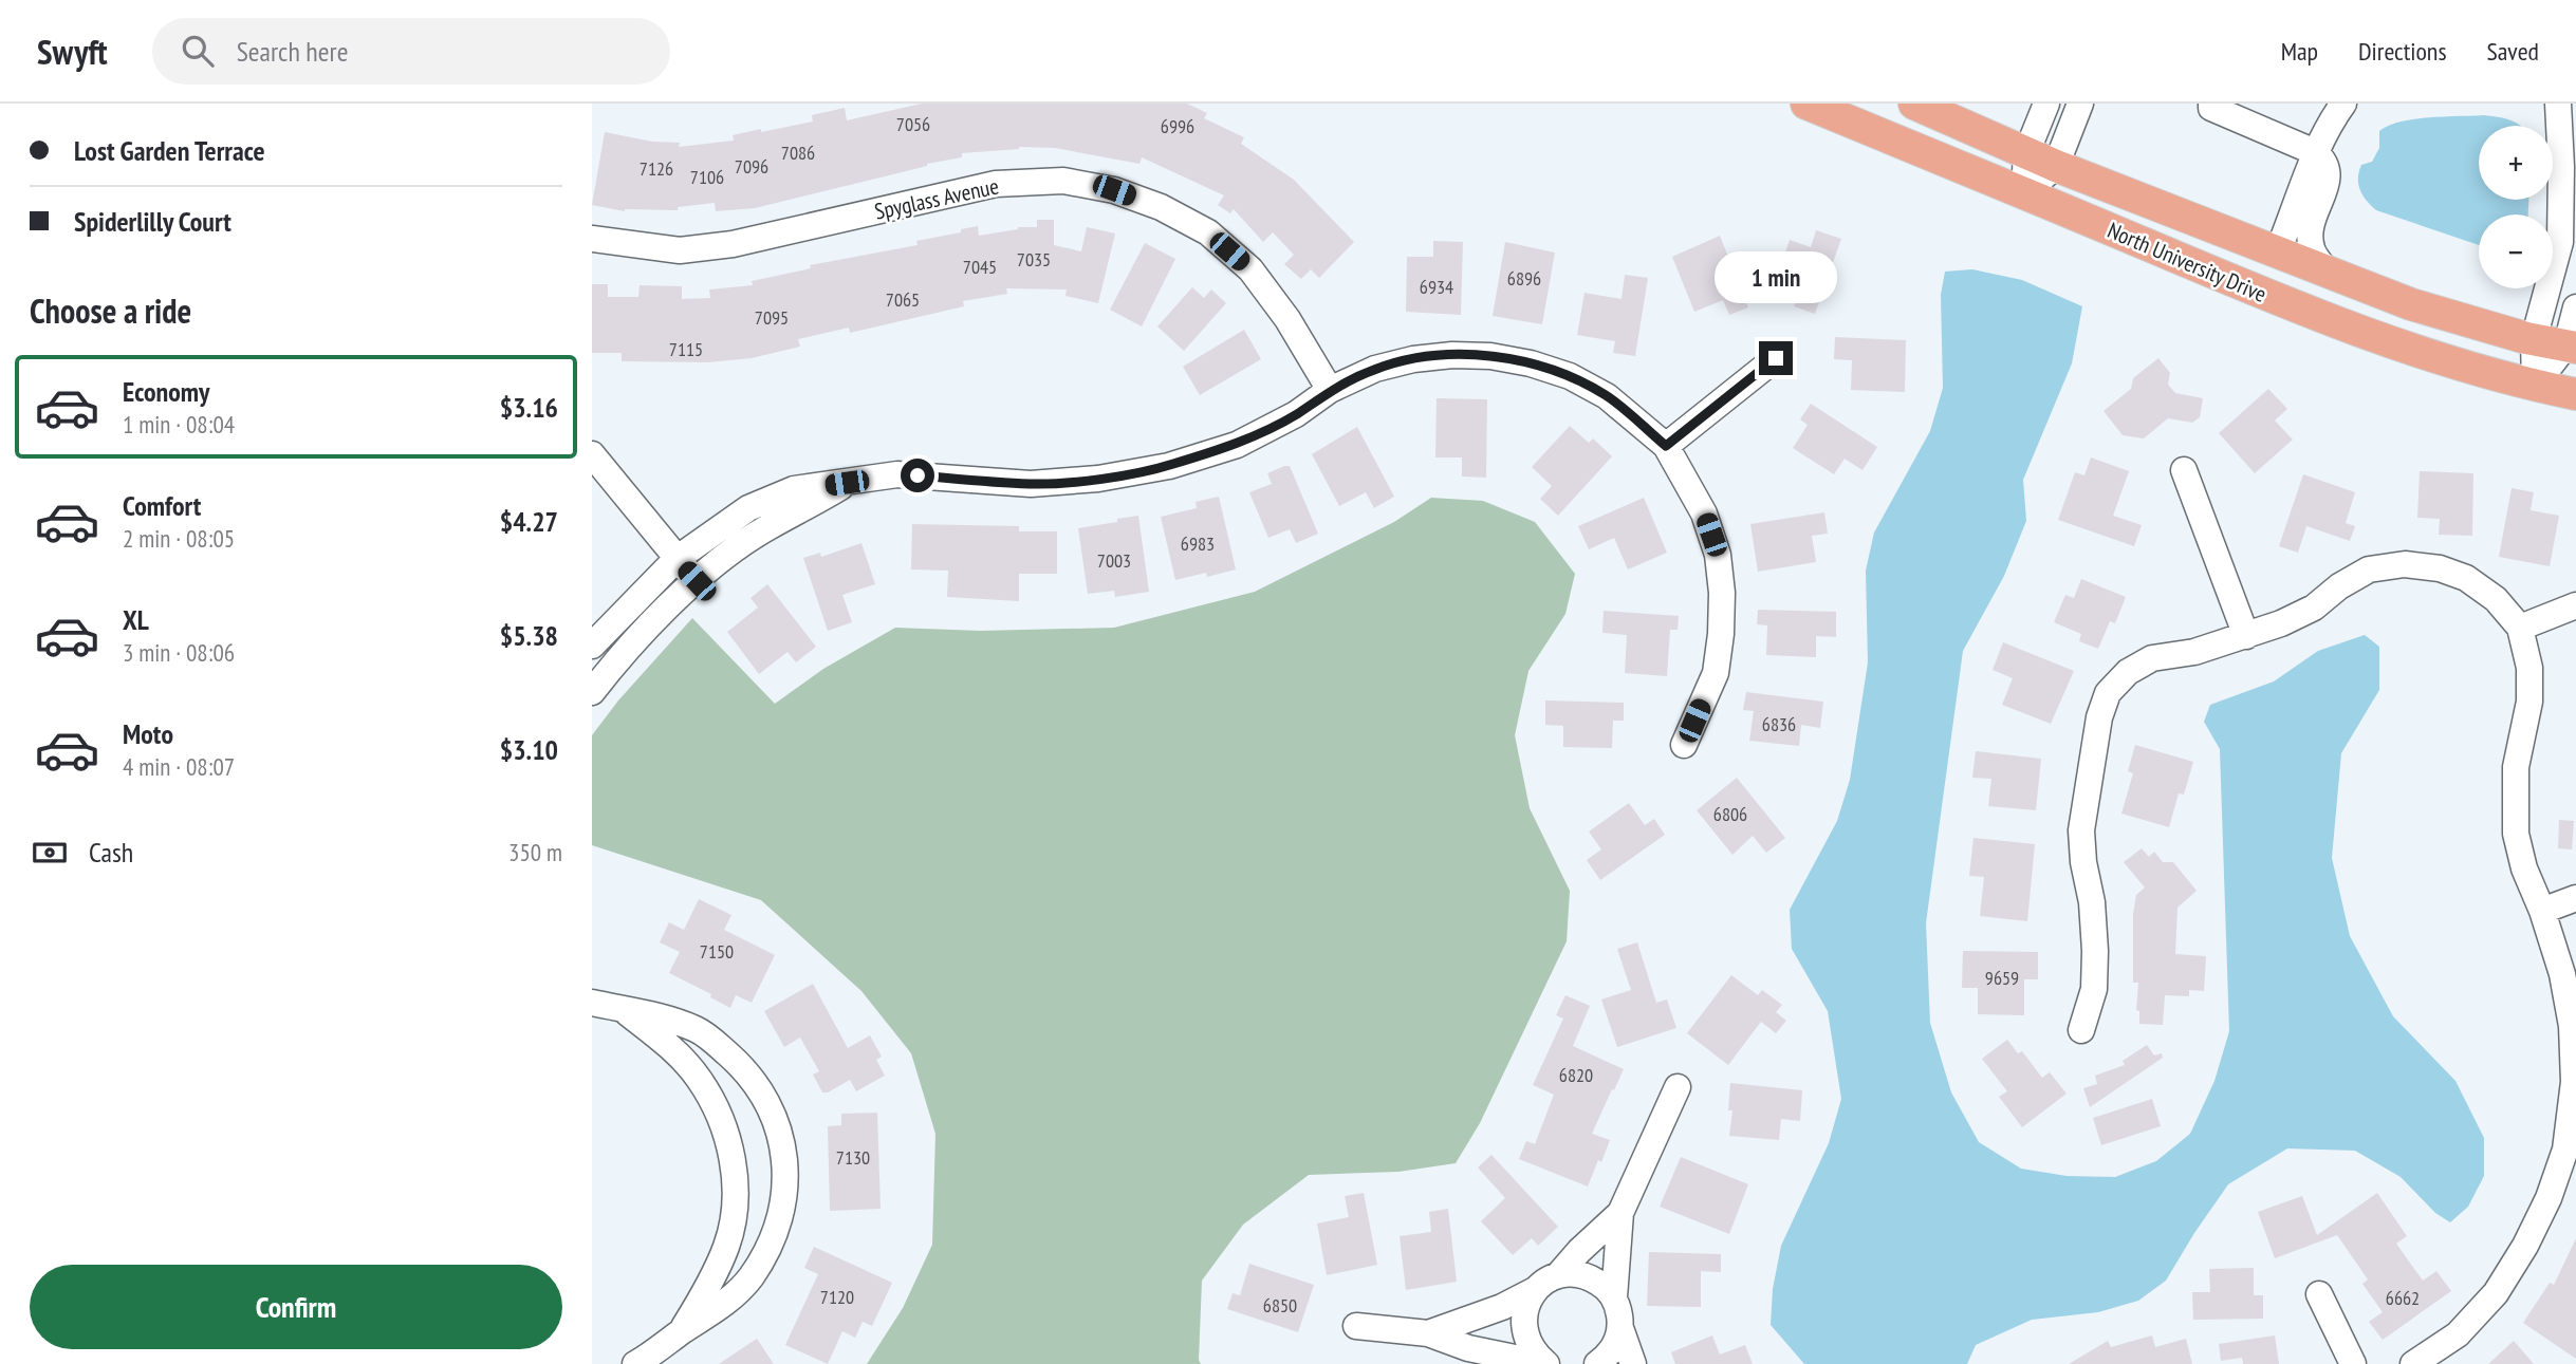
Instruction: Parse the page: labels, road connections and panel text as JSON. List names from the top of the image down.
{
  "streets": {
    "main road": ["North University Drive"],
    "street": ["Spyglass Avenue"]
  },
  "house_numbers": [
    "7056",
    "6996",
    "7086",
    "7096",
    "7126",
    "7106",
    "7035",
    "7045",
    "6896",
    "6934",
    "7065",
    "7095",
    "7115",
    "6983",
    "7003",
    "6836",
    "6806",
    "7150",
    "9659",
    "6820",
    "7130",
    "7120",
    "6662",
    "6850"
  ],
  "page": {
    "header": "Swyft",
    "search": "Search here",
    "nav": ["Map", "Directions", "Saved"],
    "banner": ["Lost Garden Terrace", "Spiderlilly Court"],
    "map_buttons": ["+", "−"],
    "bubble": "1 min",
    "heading": "Choose a ride",
    "list": [
      {
        "name": "Economy",
        "note": "1 min · 08:04",
        "value": "$3.16"
      },
      {
        "name": "Comfort",
        "note": "2 min · 08:05",
        "value": "$4.27"
      },
      {
        "name": "XL",
        "note": "3 min · 08:06",
        "value": "$5.38"
      },
      {
        "name": "Moto",
        "note": "4 min · 08:07",
        "value": "$3.10"
      }
    ],
    "pay": ["Cash", "350 m"],
    "buttons": "Confirm"
  }
}
